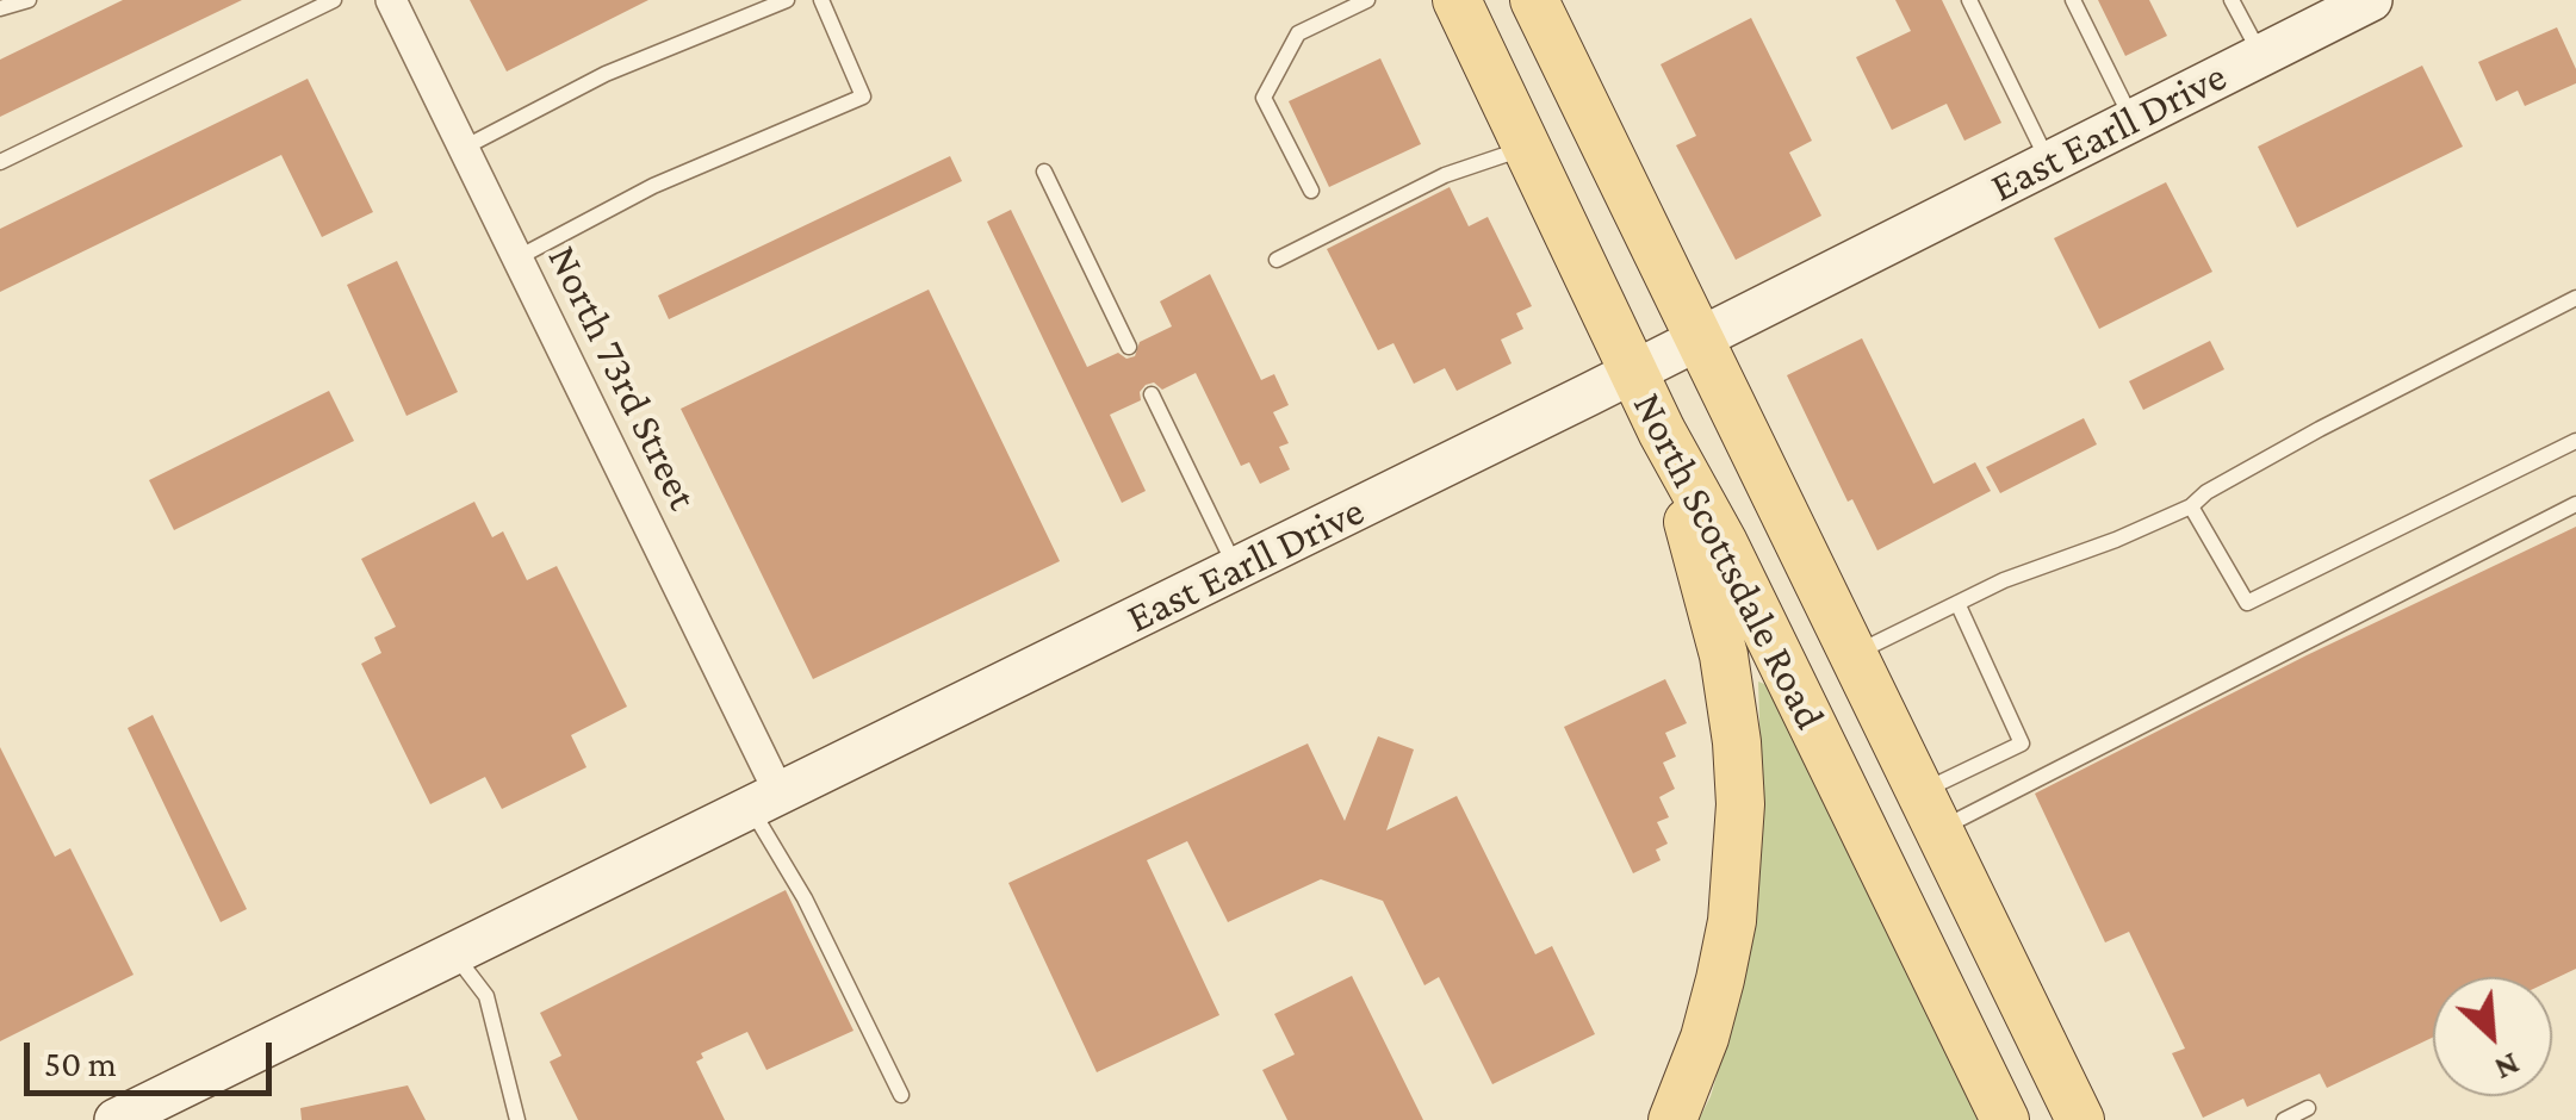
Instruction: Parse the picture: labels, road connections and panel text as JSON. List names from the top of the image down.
{
  "streets": {
    "main road": ["North Scottsdale Road"],
    "street": ["East Earll Drive", "North 73rd Street"]
  },
  "crossings": [
    ["East Earll Drive", "North 73rd Street"],
    ["East Earll Drive", "North Scottsdale Road"]
  ],
  "scale_bar": "50 m",
  "north": "bottom right"
}
